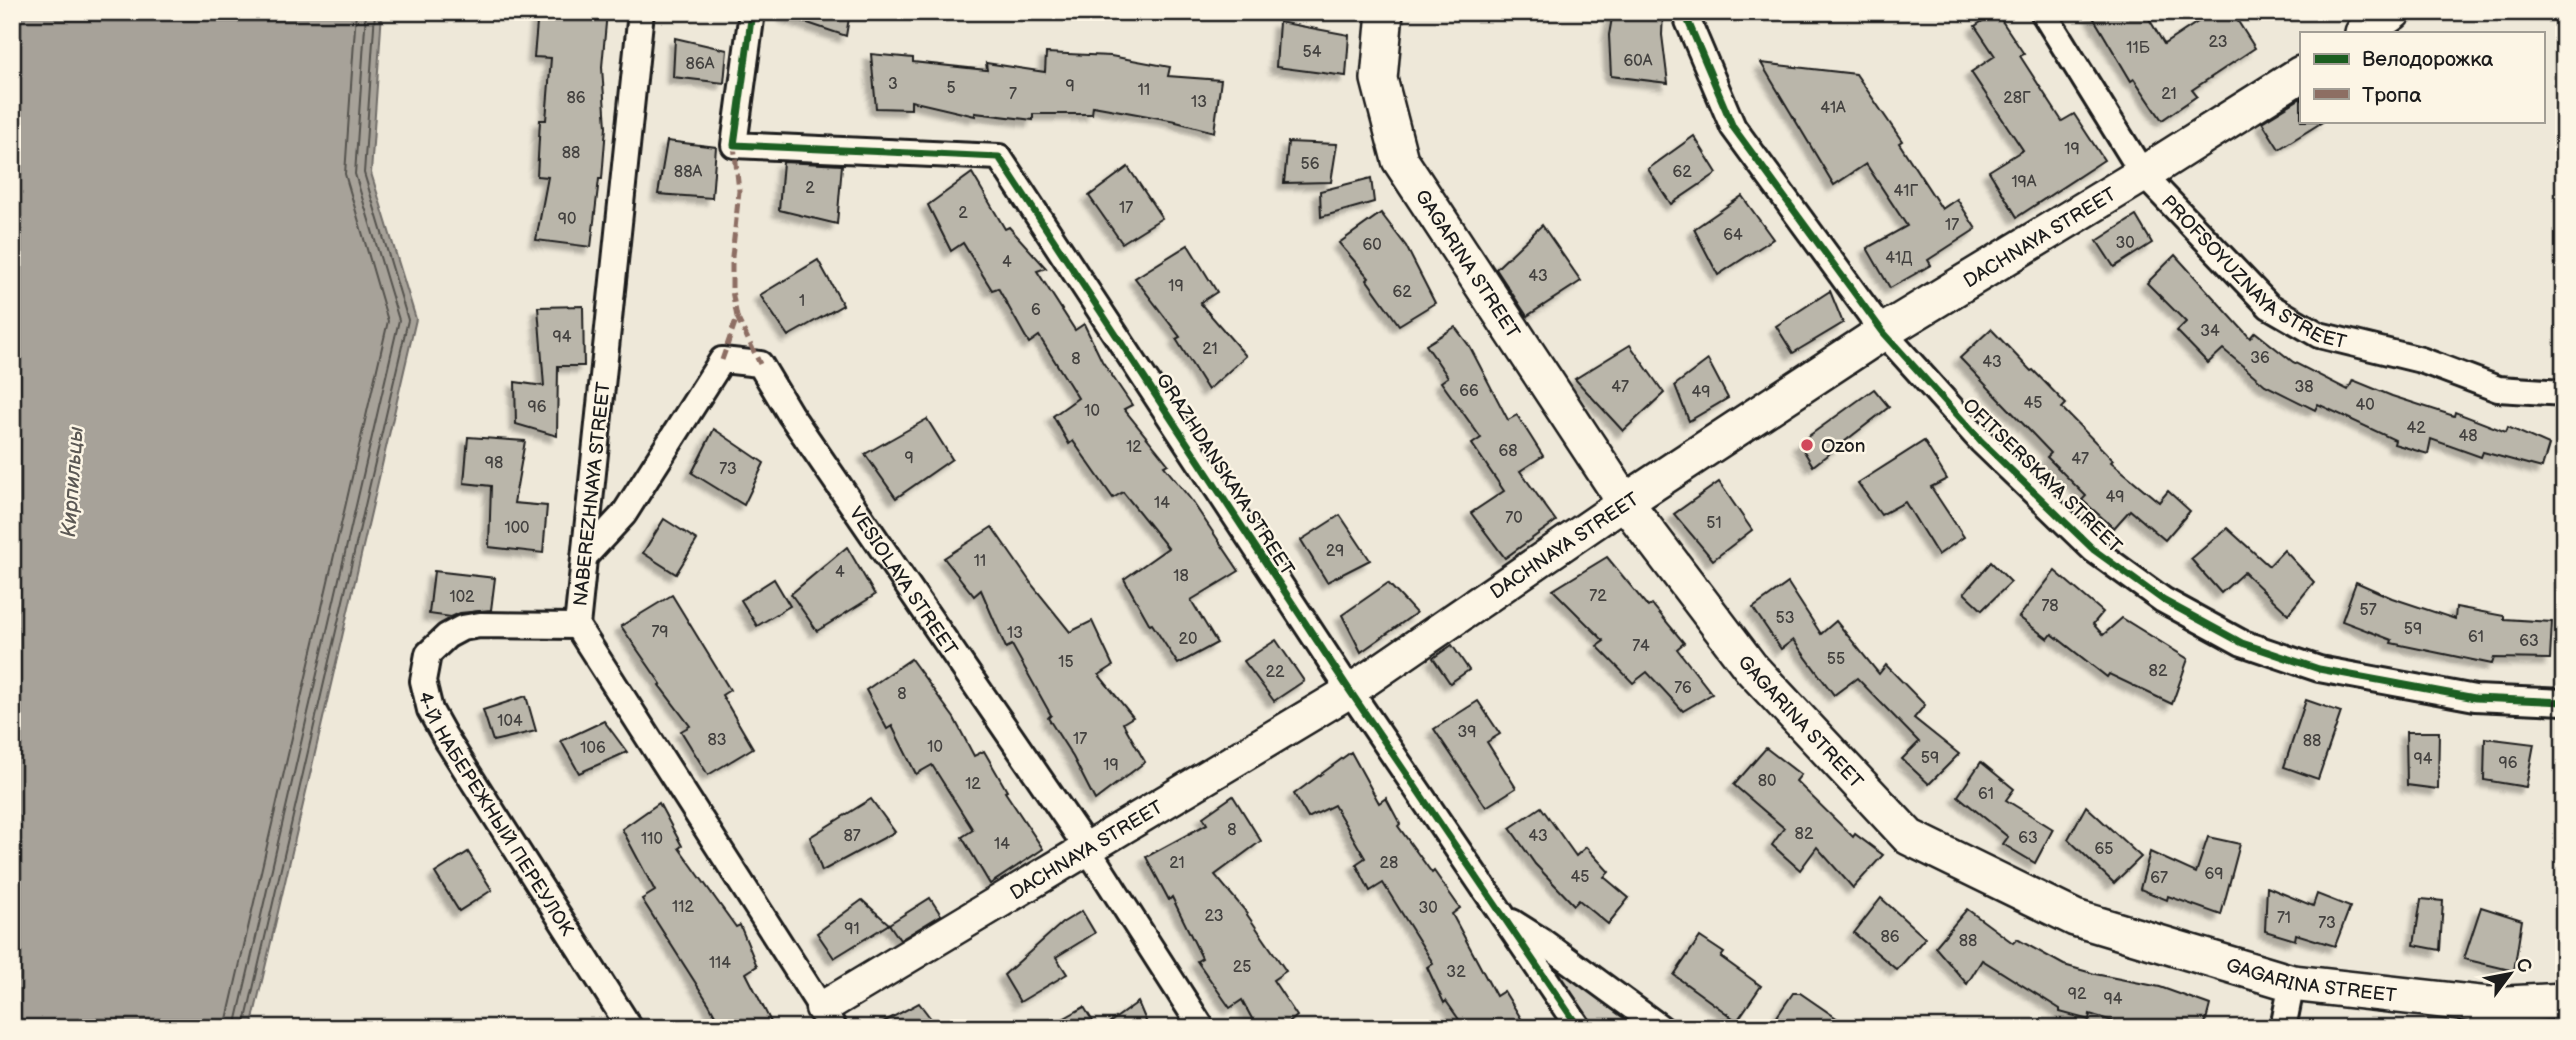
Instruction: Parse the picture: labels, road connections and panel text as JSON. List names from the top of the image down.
{
  "streets": {
    "main road": ["DACHNAYA STREET", "GAGARINA STREET"],
    "street": [
      "PROFSOYUZNAYA STREET",
      "GRAZHDANSKAYA STREET",
      "OFITSERSKAYA STREET",
      "NABEREZHNAYA STREET",
      "VESIOLAYA STREET",
      "4-Й НАБЕРЕЖНЫЙ ПЕРЕУЛОК"
    ]
  },
  "crossings": [
    ["DACHNAYA STREET", "GAGARINA STREET"],
    ["DACHNAYA STREET", "PROFSOYUZNAYA STREET"],
    ["DACHNAYA STREET", "GRAZHDANSKAYA STREET"],
    ["DACHNAYA STREET", "OFITSERSKAYA STREET"],
    ["DACHNAYA STREET", "NABEREZHNAYA STREET"],
    ["DACHNAYA STREET", "VESIOLAYA STREET"],
    ["NABEREZHNAYA STREET", "VESIOLAYA STREET"],
    ["NABEREZHNAYA STREET", "4-Й НАБЕРЕЖНЫЙ ПЕРЕУЛОК"]
  ],
  "water": ["Кирпильцы"],
  "places": ["Ozon"],
  "house_numbers": [
    "23",
    "11Б",
    "54",
    "60А",
    "86А",
    "3",
    "9",
    "5",
    "11",
    "7",
    "21",
    "86",
    "28Г",
    "13",
    "41А",
    "19",
    "88",
    "56",
    "88А",
    "62",
    "19А",
    "2",
    "41Г",
    "17",
    "2",
    "90",
    "17",
    "64",
    "30",
    "60",
    "41Д",
    "4",
    "43",
    "19",
    "62",
    "1",
    "6",
    "34",
    "94",
    "21",
    "36",
    "8",
    "43",
    "47",
    "38",
    "66",
    "49",
    "45",
    "40",
    "96",
    "10",
    "42",
    "48",
    "12",
    "68",
    "9",
    "47",
    "98",
    "73",
    "49",
    "14",
    "70",
    "51",
    "100",
    "29",
    "11",
    "4",
    "18",
    "72",
    "102",
    "78",
    "57",
    "53",
    "59",
    "79",
    "13",
    "61",
    "20",
    "63",
    "74",
    "55",
    "15",
    "82",
    "22",
    "76",
    "8",
    "104",
    "39",
    "17",
    "83",
    "88",
    "10",
    "106",
    "59",
    "94",
    "96",
    "19",
    "80",
    "12",
    "61",
    "8",
    "82",
    "87",
    "43",
    "63",
    "110",
    "14",
    "65",
    "21",
    "28",
    "69",
    "45",
    "67",
    "112",
    "30",
    "23",
    "71",
    "73",
    "91",
    "86",
    "88",
    "114",
    "25",
    "32",
    "92",
    "94"
  ],
  "legend": ["Велодорожка", "Тропа"],
  "north": "top right"
}
